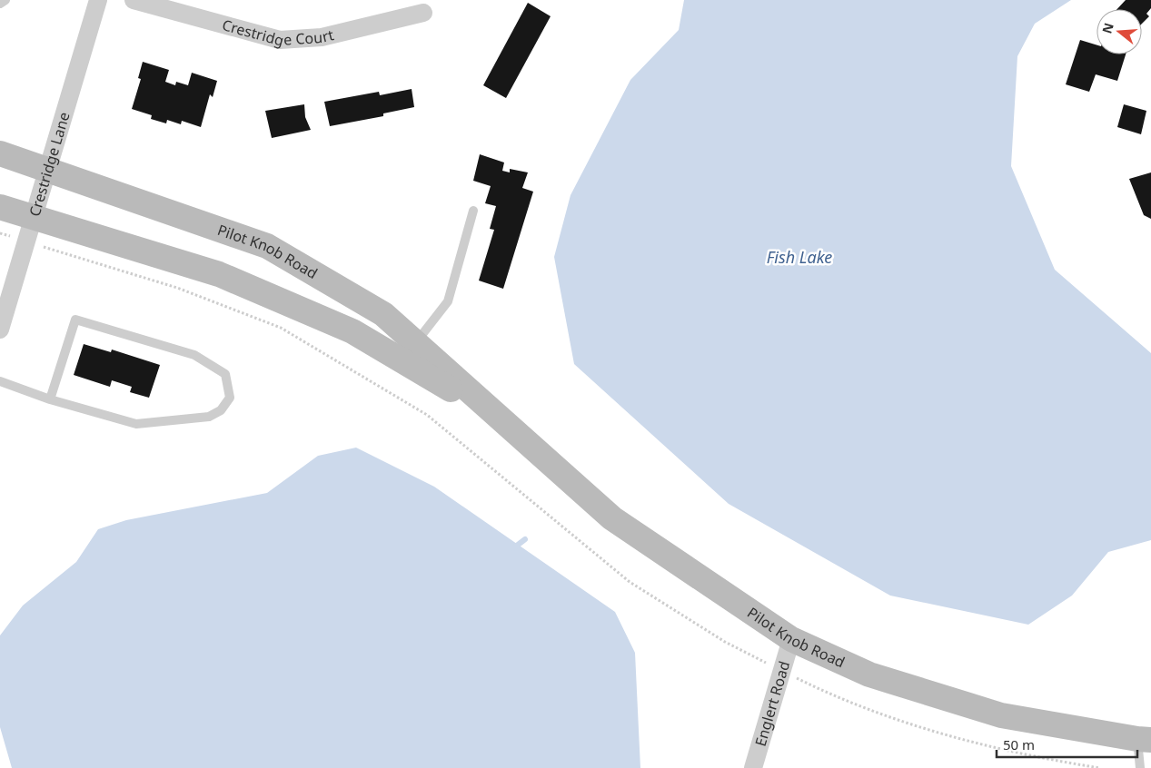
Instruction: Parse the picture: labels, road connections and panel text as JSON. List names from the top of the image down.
{
  "streets": {
    "main road": ["Pilot Knob Road"],
    "street": ["Crestridge Court", "Crestridge Lane", "Englert Road"]
  },
  "crossings": [
    ["Crestridge Lane", "Pilot Knob Road"],
    ["Pilot Knob Road", "Englert Road"]
  ],
  "water": ["Fish Lake"],
  "scale_bar": "50 m",
  "north": "left"
}
